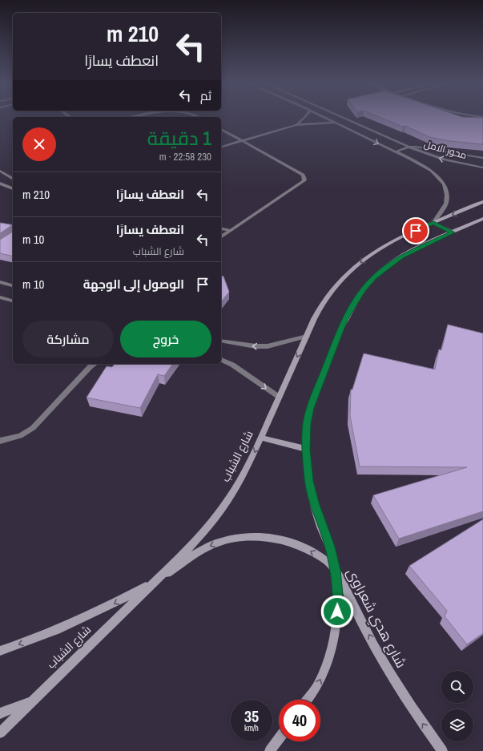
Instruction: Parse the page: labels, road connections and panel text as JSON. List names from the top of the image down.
{
  "streets": {
    "street": ["محور الامل", "شارع الشباب", "شارع هدي شعراوى"]
  },
  "crossings": [
    ["محور الامل", "شارع الشباب"],
    ["شارع الشباب", "شارع هدي شعراوى"]
  ],
  "one_way": ["شارع هدي شعراوى"],
  "page": {
    "turn": ["210 m", "انعطف يسارًا"],
    "then": "ثم",
    "heading": ["1 دقيقة", "230 m · 22:58"],
    "list": [
      {
        "name": "انعطف يسارًا",
        "value": "210 m"
      },
      {
        "name": "انعطف يسارًا",
        "note": "شارع الشباب",
        "value": "10 m"
      },
      {
        "name": "الوصول إلى الوجهة",
        "value": "10 m"
      }
    ],
    "buttons": ["خروج", "مشاركة"],
    "speed": "35 km/h",
    "limit": "40"
  }
}
